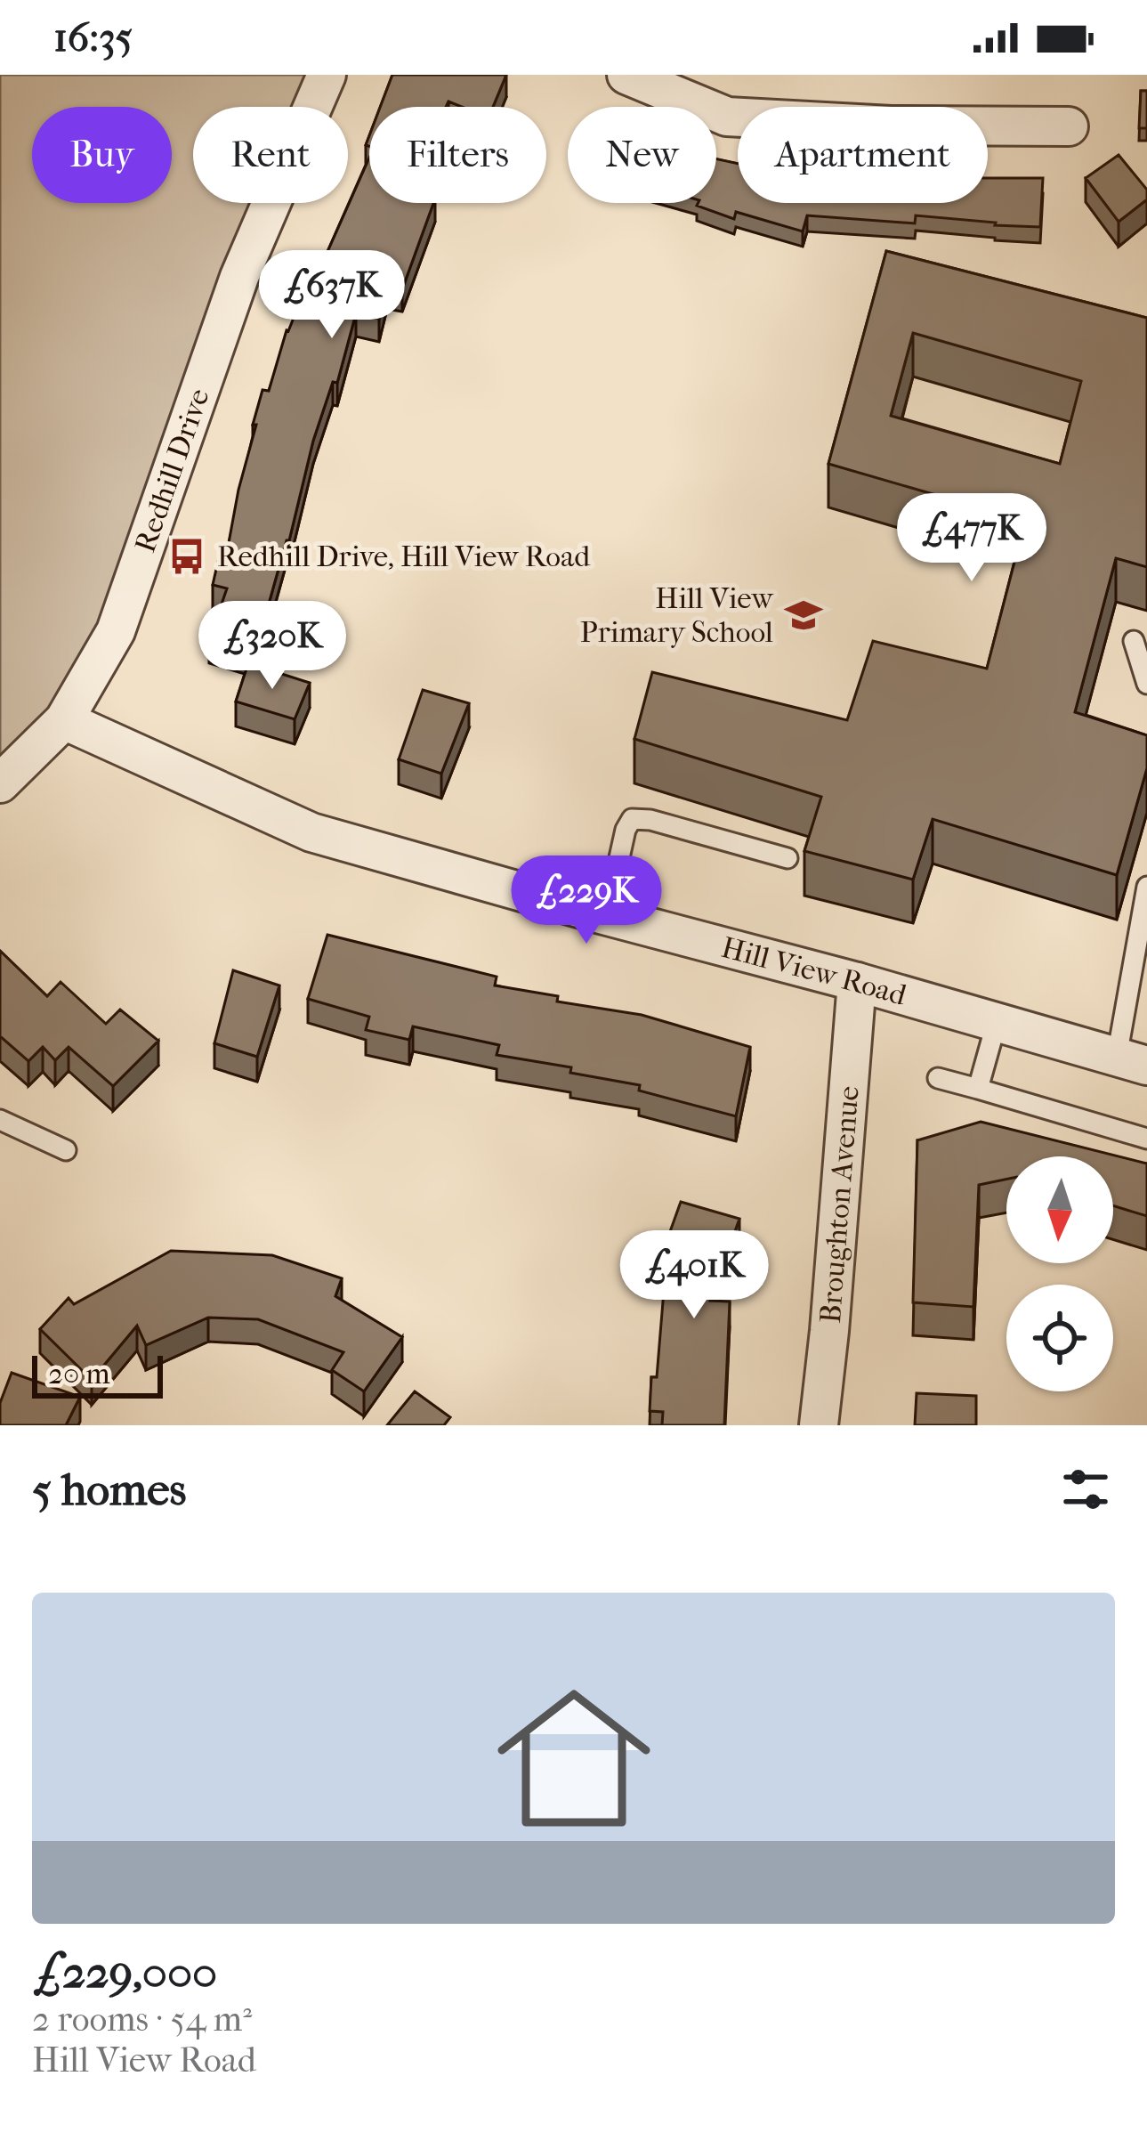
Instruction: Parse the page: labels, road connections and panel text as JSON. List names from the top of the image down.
{
  "streets": {
    "street": ["Redhill Drive", "Hill View Road", "Broughton Avenue"]
  },
  "crossings": [
    ["Redhill Drive", "Hill View Road"],
    ["Hill View Road", "Broughton Avenue"]
  ],
  "places": {
    "bus stop": ["Redhill Drive, Hill View Road"],
    "school or university": ["Hill View Primary School"]
  },
  "scale_bar": "20 m",
  "north": "bottom",
  "page": {
    "status": "16:35",
    "chip": [
      "Buy",
      "Rent",
      "Filters",
      "New",
      "Apartment"
    ],
    "price": [
      "£637K",
      "£477K",
      "£320K",
      "£229K",
      "£401K"
    ],
    "scale": "20 m",
    "heading": "5 homes",
    "list": [
      {
        "name": "£229,000",
        "note": "2 rooms · 54 m² · Hill View Road"
      }
    ]
  }
}
